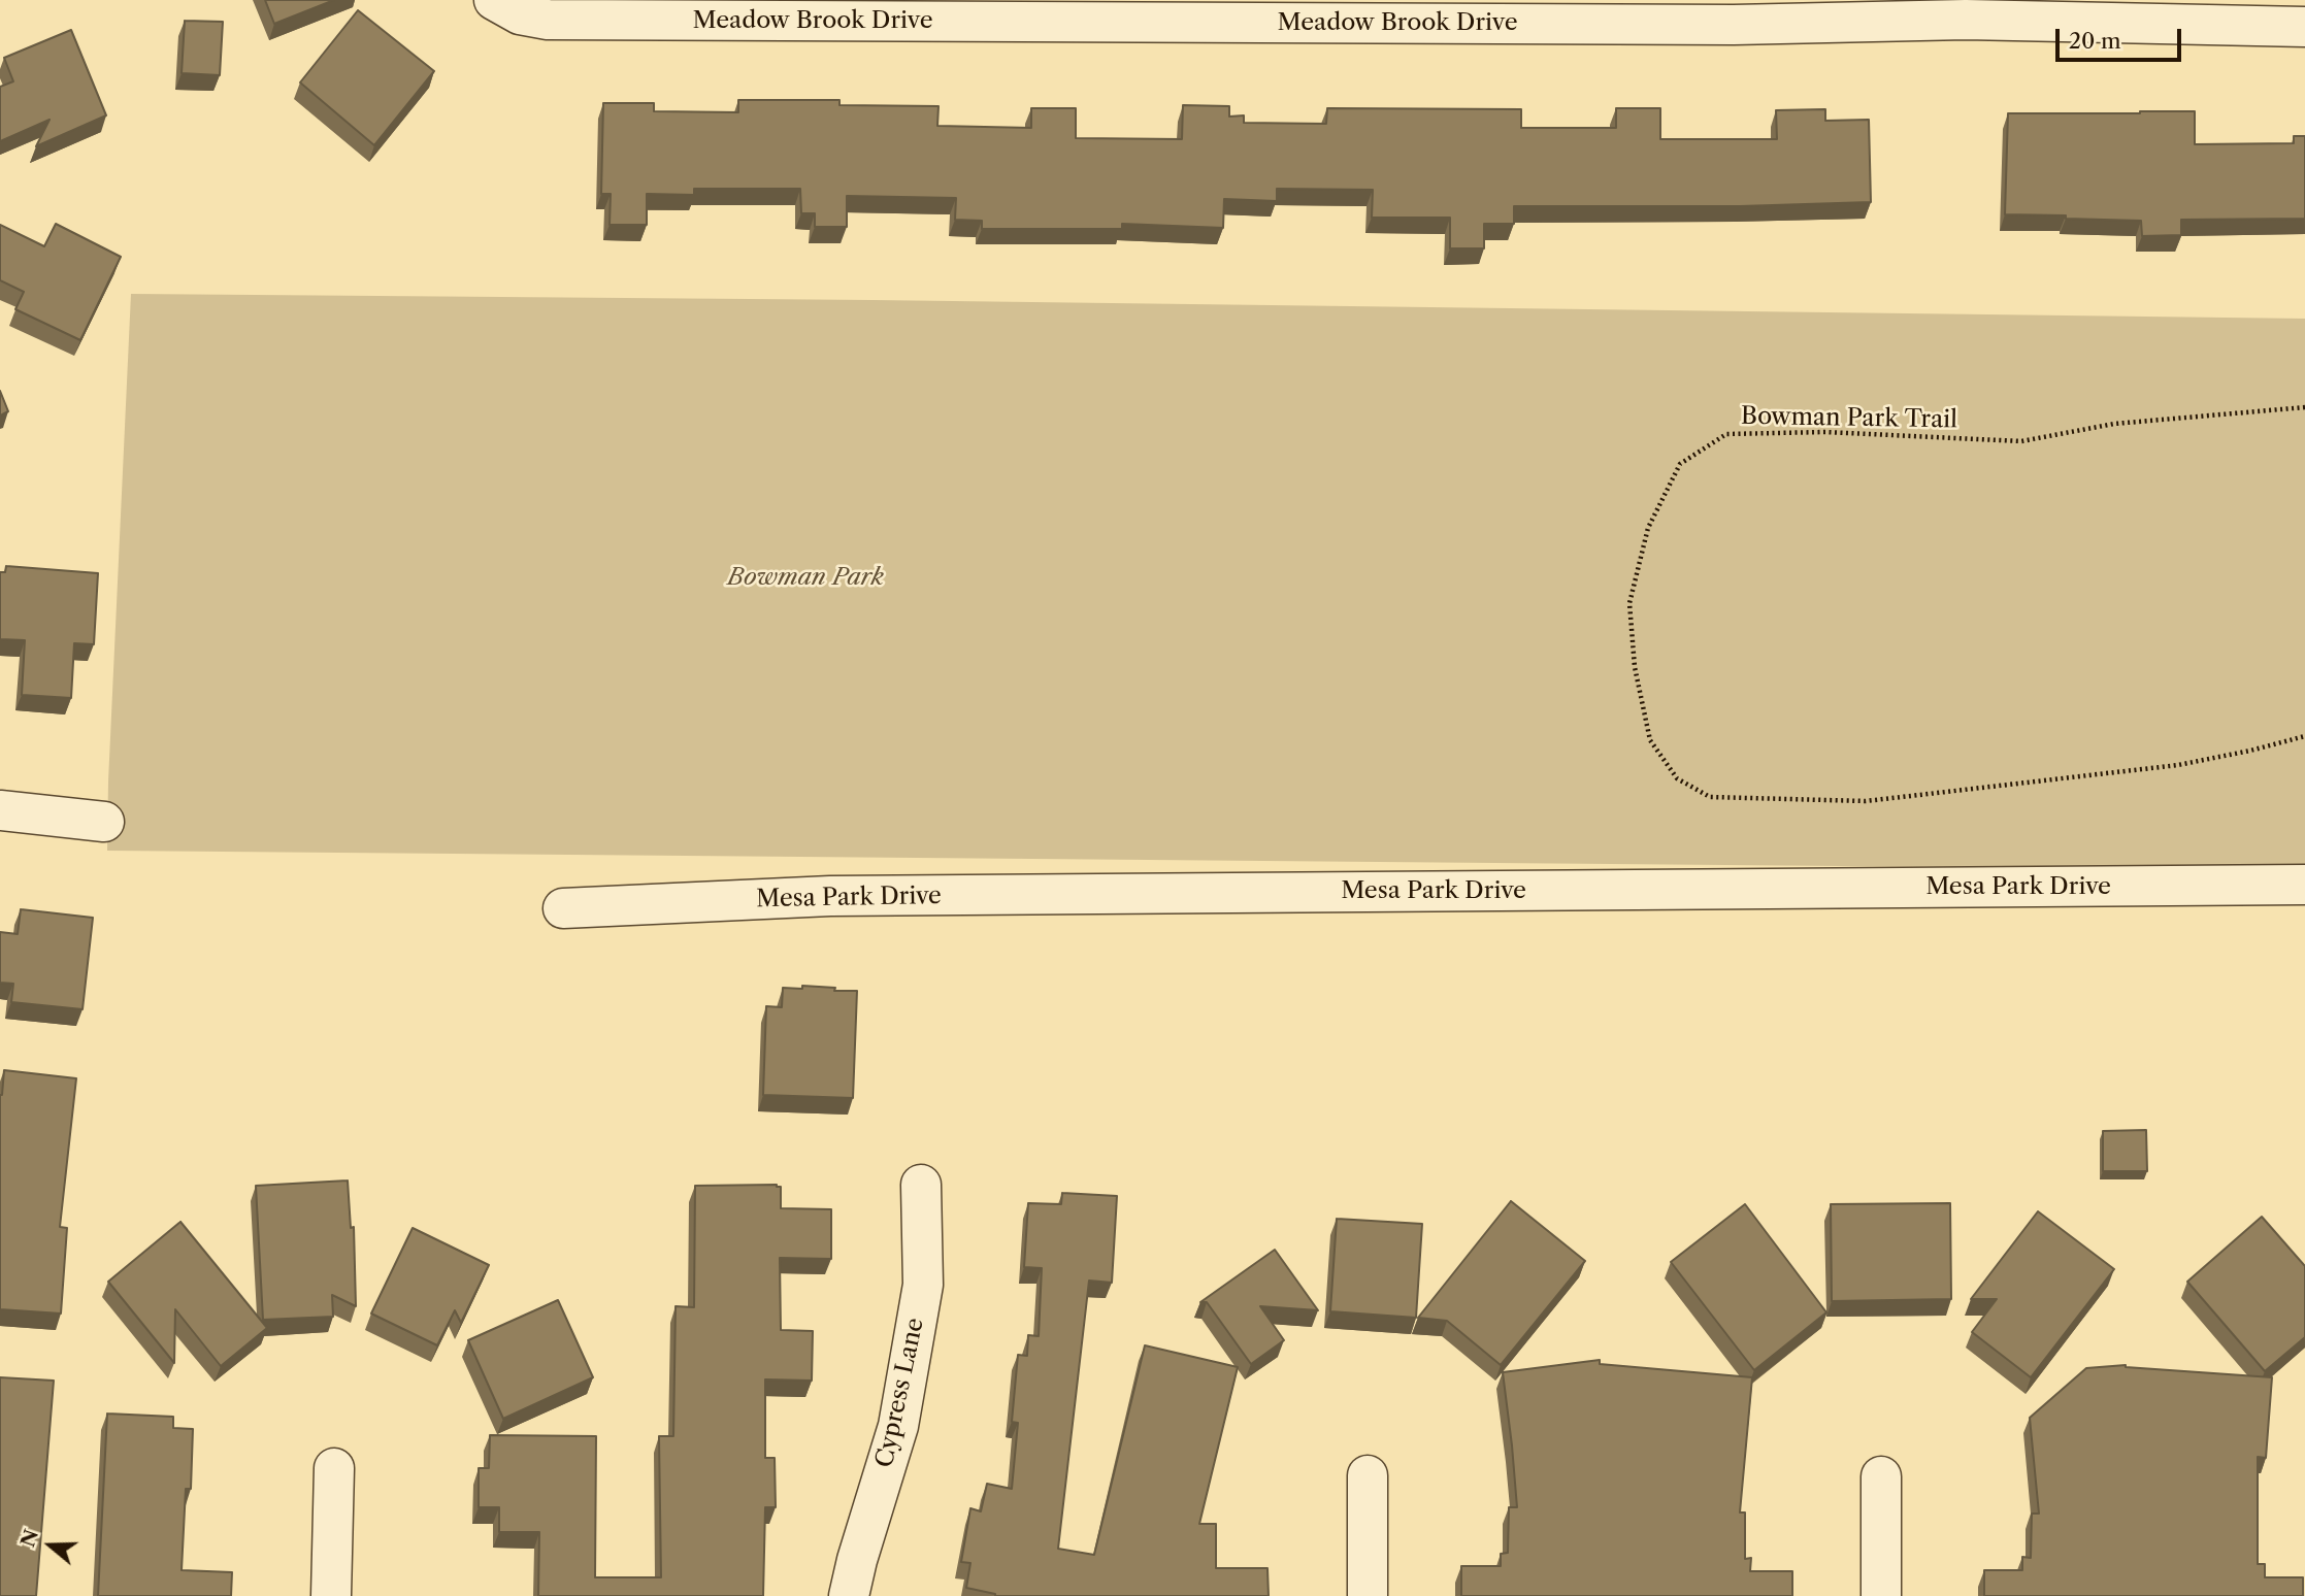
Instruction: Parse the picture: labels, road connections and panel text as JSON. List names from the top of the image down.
{
  "streets": {
    "street": ["Meadow Brook Drive", "Mesa Park Drive", "Cypress Lane"],
    "path": ["Bowman Park Trail"]
  },
  "parks": ["Bowman Park"],
  "scale_bar": "20 m",
  "north": "left"
}
